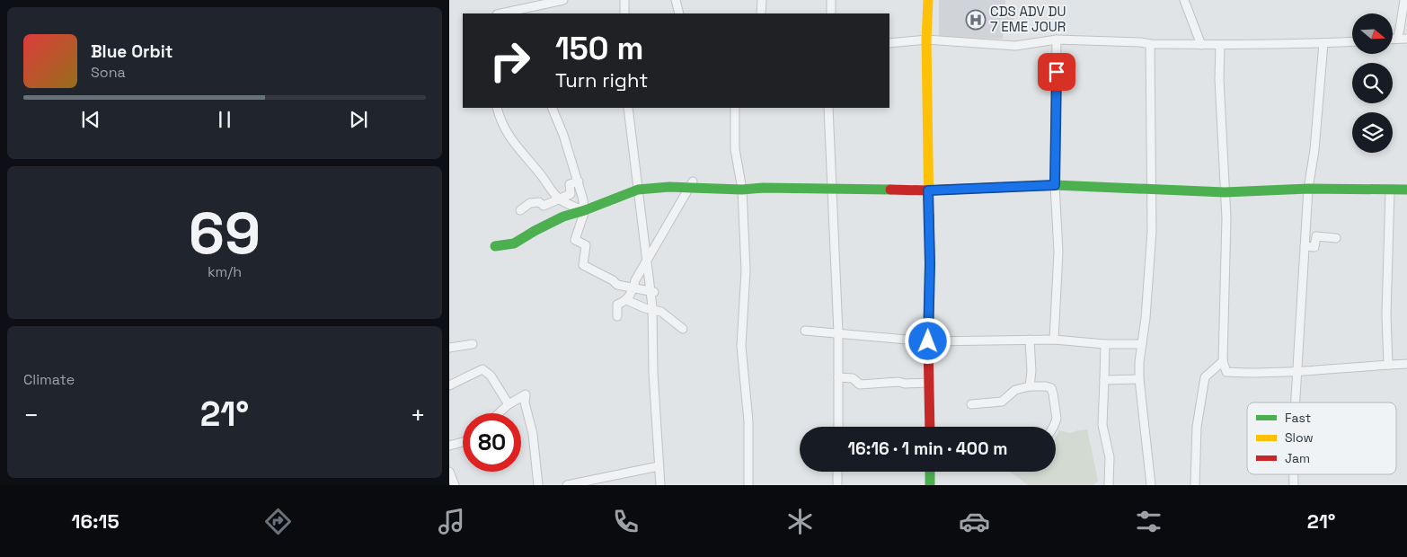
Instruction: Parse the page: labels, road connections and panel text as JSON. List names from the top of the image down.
{
  "places": {
    "hospital": ["CDS ADV DU 7 EME JOUR"]
  },
  "legend": ["Fast", "Slow", "Jam"],
  "north": "right",
  "page": {
    "turn": ["150 m", "Turn right"],
    "song": ["Blue Orbit", "Sona"],
    "tile": [
      ["69", "km/h"],
      "Climate"
    ],
    "heat": ["−", "21°", "+"],
    "limit": "80",
    "trip": "16:16 · 1 min · 400 m",
    "tabs": ["16:15", "21°"]
  }
}
